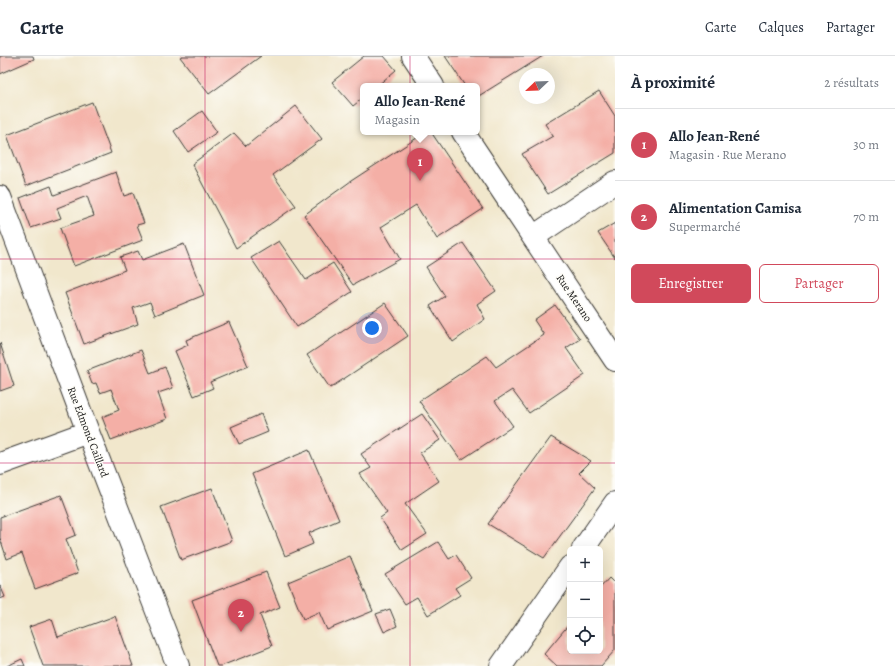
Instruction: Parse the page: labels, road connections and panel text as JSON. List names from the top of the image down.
{
  "streets": {
    "street": ["Rue Merano", "Rue Edmond Caillard"]
  },
  "north": "bottom left",
  "page": {
    "header": "Carte",
    "nav": ["Carte", "Calques", "Partager"],
    "heading": ["À proximité", "2 résultats"],
    "popup": ["Allo Jean-René", "Magasin"],
    "list": [
      {
        "mark": "1",
        "name": "Allo Jean-René",
        "note": "Magasin · Rue Merano",
        "value": "30 m"
      },
      {
        "mark": "2",
        "name": "Alimentation Camisa",
        "note": "Supermarché",
        "value": "70 m"
      }
    ],
    "pins": ["1", "2"],
    "buttons": ["Enregistrer", "Partager"],
    "map_buttons": ["+", "−"]
  }
}
